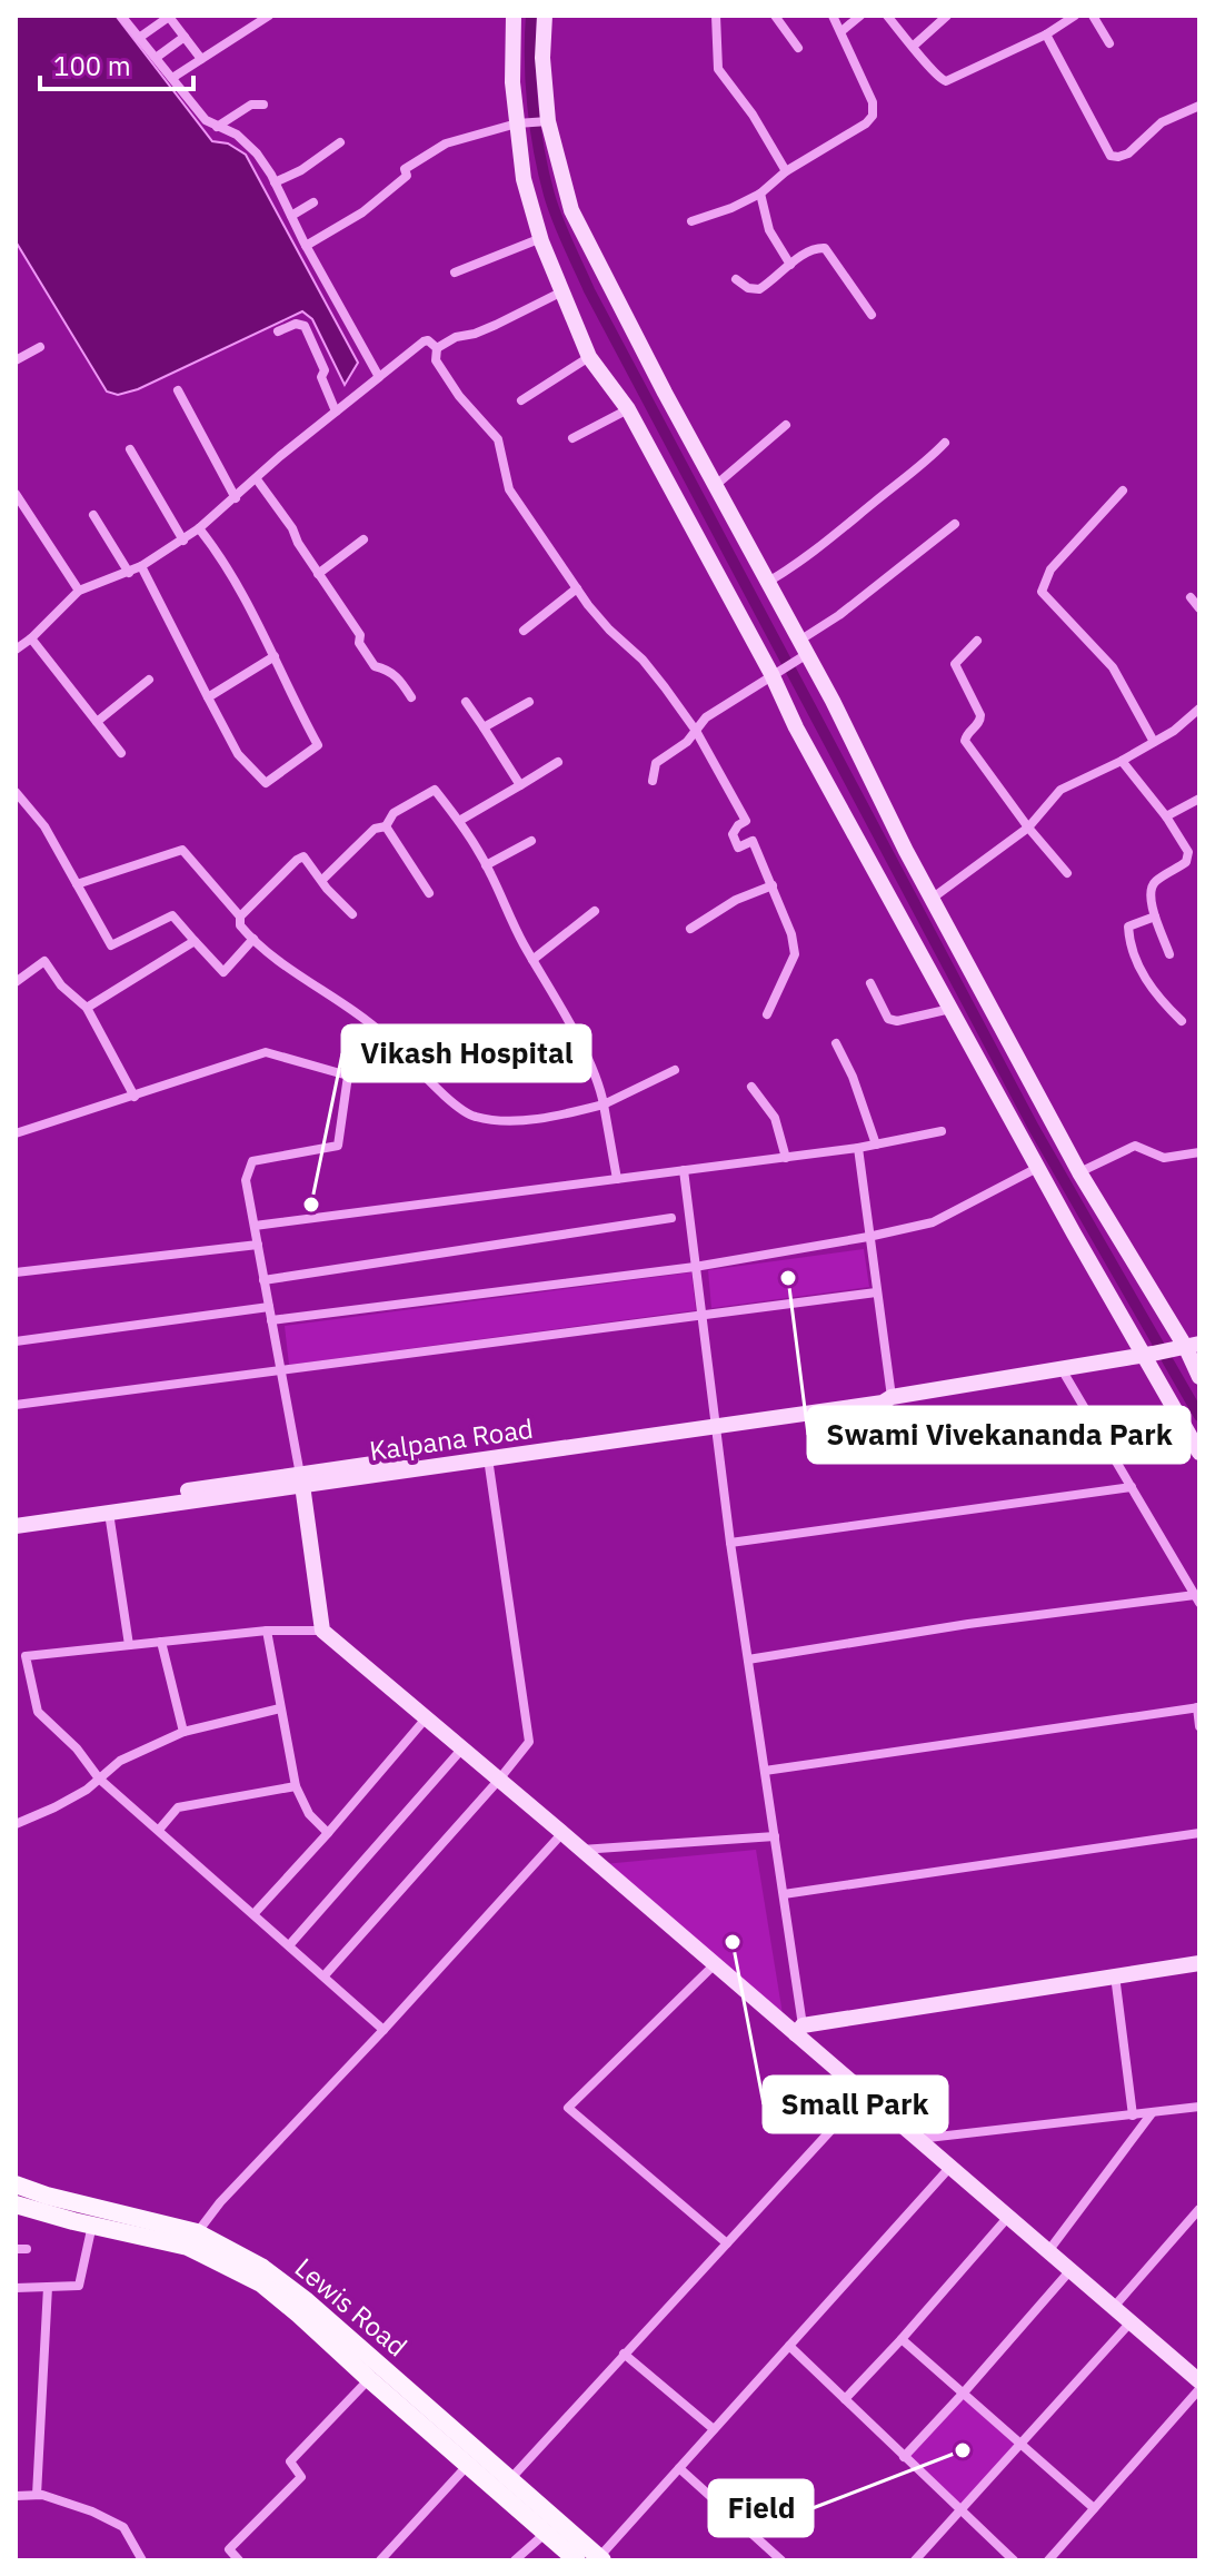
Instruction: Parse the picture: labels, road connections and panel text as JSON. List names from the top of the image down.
{
  "streets": {
    "main road": ["Lewis Road"],
    "street": ["Kalpana Road"]
  },
  "places": [
    "Vikash Hospital",
    "Swami Vivekananda Park",
    "Small Park",
    "Field"
  ],
  "scale_bar": "100 m"
}
